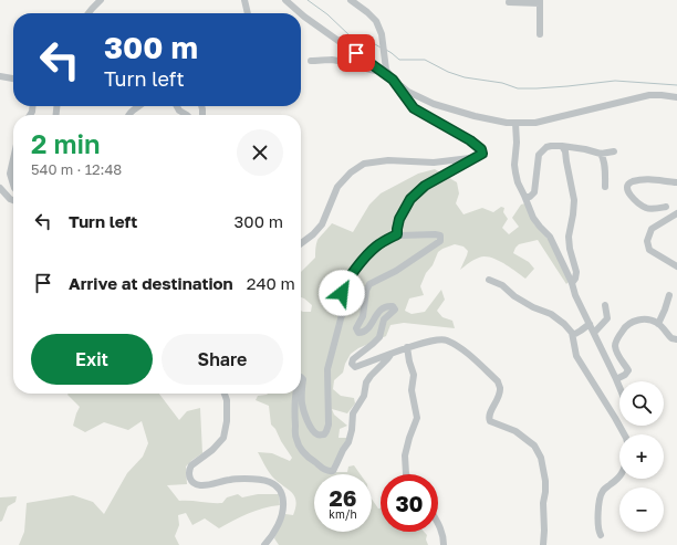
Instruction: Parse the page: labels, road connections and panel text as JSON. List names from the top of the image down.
{
  "page": {
    "turn": ["300 m", "Turn left"],
    "heading": ["2 min", "540 m · 12:48"],
    "list": [
      {
        "name": "Turn left",
        "value": "300 m"
      },
      {
        "name": "Arrive at destination",
        "value": "240 m"
      }
    ],
    "buttons": ["Exit", "Share"],
    "map_buttons": ["+", "−"],
    "speed": "26 km/h",
    "limit": "30"
  }
}
